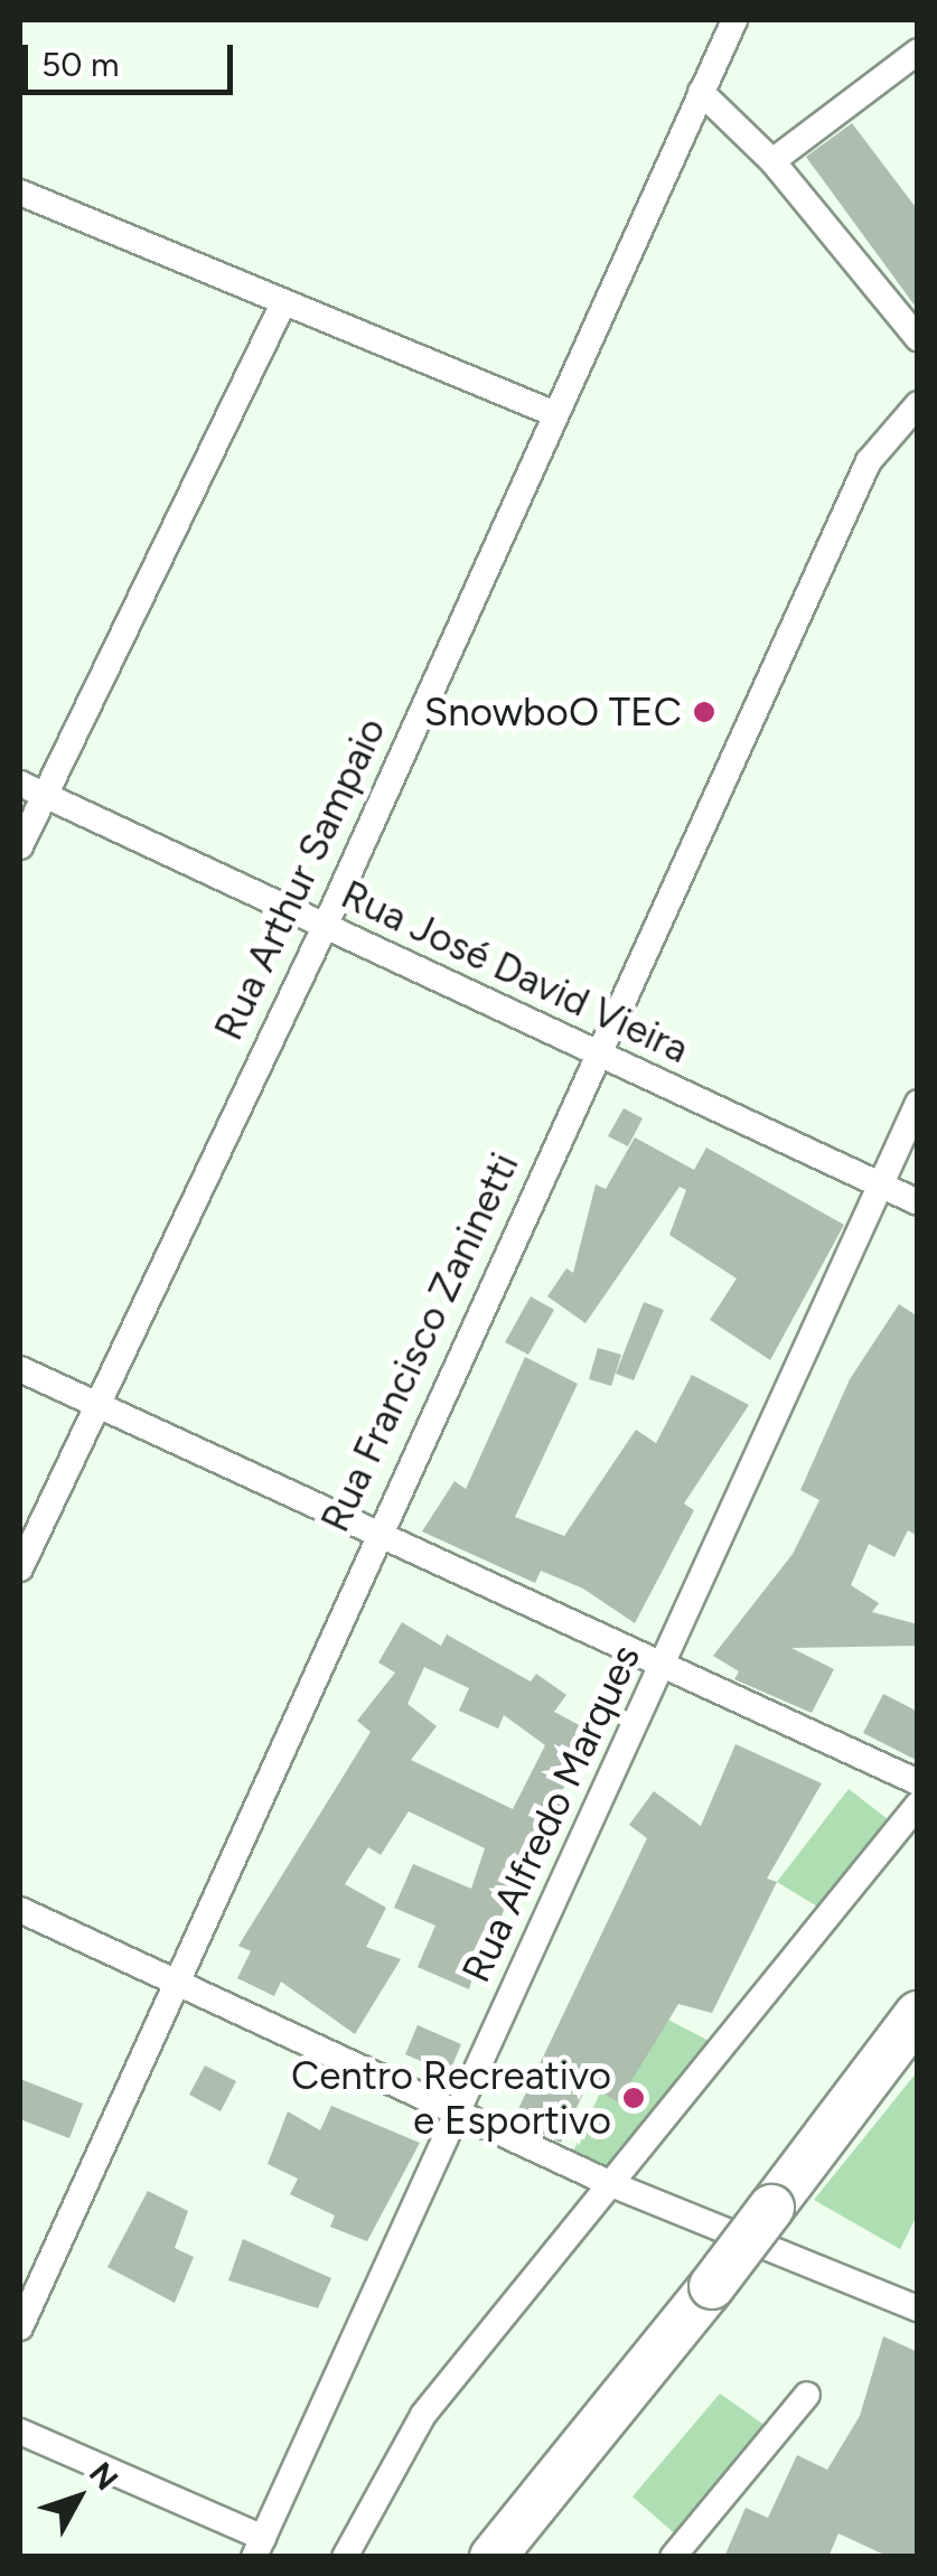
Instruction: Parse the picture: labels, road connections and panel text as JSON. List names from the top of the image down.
{
  "streets": {
    "street": [
      "Rua Arthur Sampaio",
      "Rua José David Vieira",
      "Rua Francisco Zaninetti",
      "Rua Alfredo Marques"
    ]
  },
  "crossings": [
    ["Rua Arthur Sampaio", "Rua José David Vieira"],
    ["Rua José David Vieira", "Rua Francisco Zaninetti"],
    ["Rua José David Vieira", "Rua Alfredo Marques"]
  ],
  "places": ["SnowboO TEC", "Centro Recreativo e Esportivo"],
  "scale_bar": "50 m",
  "north": "top right"
}
